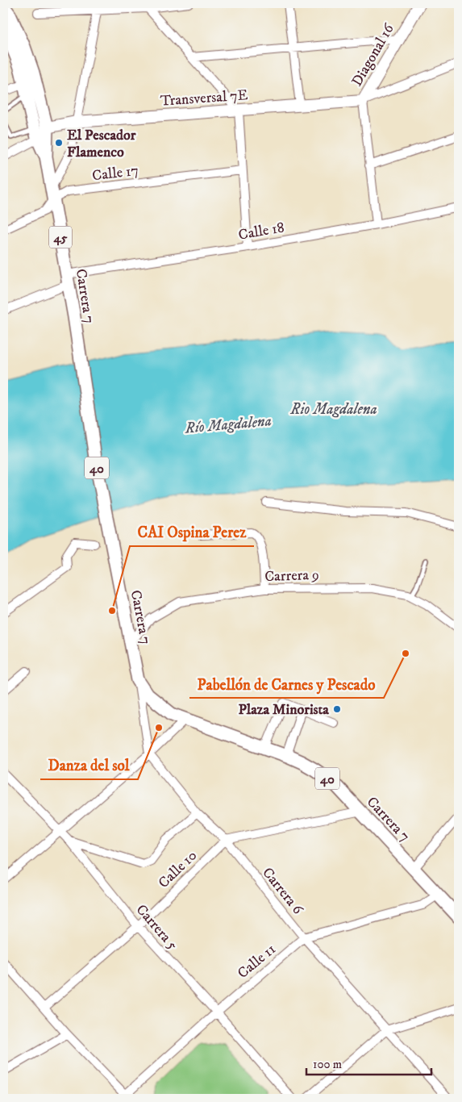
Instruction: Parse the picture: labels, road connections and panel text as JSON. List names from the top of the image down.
{
  "streets": {
    "main road": ["45", "Carrera 7", "40"],
    "street": [
      "Diagonal 16",
      "Transversal 7E",
      "Calle 17",
      "Calle 18",
      "Carrera 9",
      "Calle 10",
      "Carrera 6",
      "Carrera 5",
      "Calle 11"
    ]
  },
  "crossings": [
    ["Diagonal 16", "Transversal 7E"],
    ["Transversal 7E", "Carrera 7"],
    ["Calle 17", "Carrera 7"],
    ["Calle 18", "Carrera 7"],
    ["Carrera 7", "Carrera 9"],
    ["Carrera 7", "Carrera 6"],
    ["Carrera 7", "Calle 11"],
    ["Calle 10", "Carrera 6"],
    ["Calle 10", "Carrera 5"],
    ["Carrera 6", "Calle 11"],
    ["Carrera 5", "Calle 11"]
  ],
  "water": ["Rio Magdalena", "Río Magdalena"],
  "places": [
    "El Pescador Flamenco",
    "CAI Ospina Perez",
    "Pabellón de Carnes y Pescado",
    "Plaza Minorista",
    "Danza del sol"
  ],
  "scale_bar": "100 m"
}
